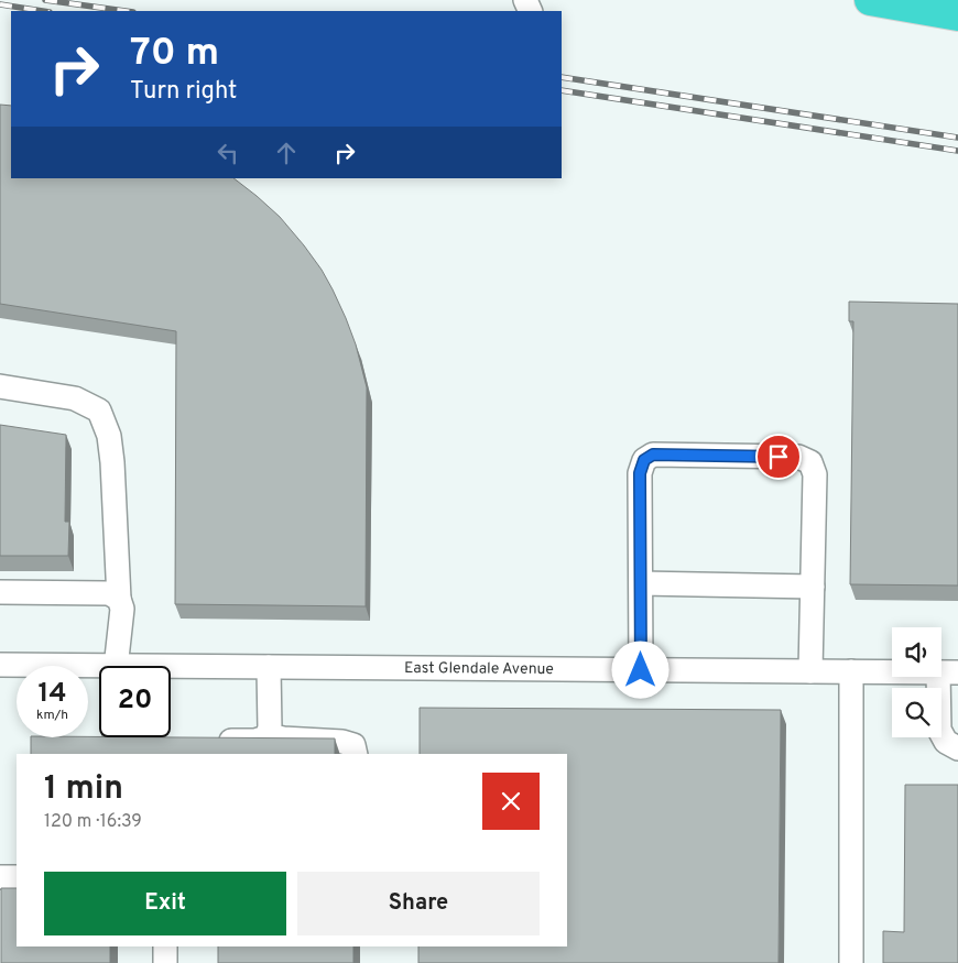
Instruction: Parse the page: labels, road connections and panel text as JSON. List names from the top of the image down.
{
  "streets": {
    "street": ["East Glendale Avenue"]
  },
  "page": {
    "turn": ["70 m", "Turn right"],
    "speed": "14 km/h",
    "limit": "20",
    "heading": ["1 min", "120 m · 16:39"],
    "buttons": ["Exit", "Share"]
  }
}
